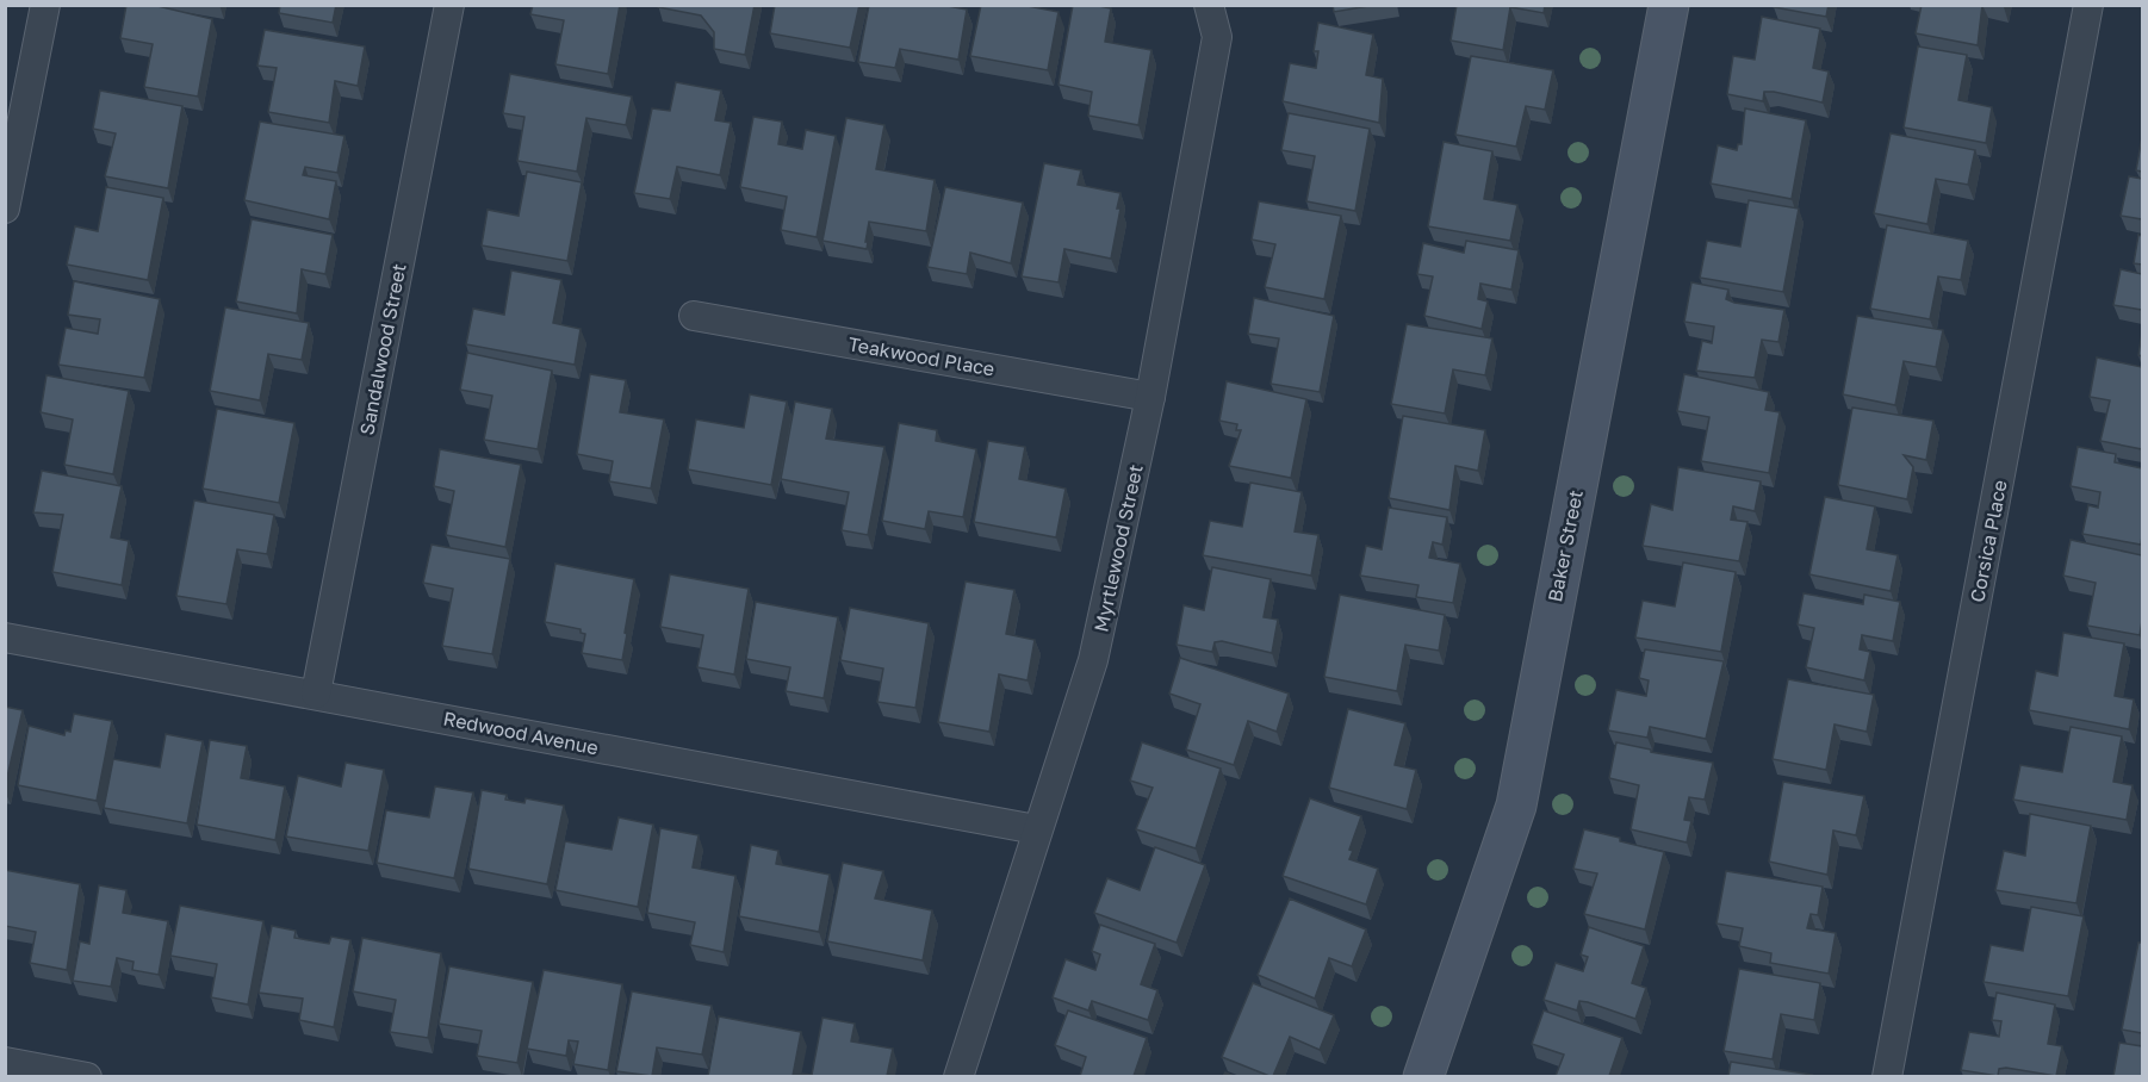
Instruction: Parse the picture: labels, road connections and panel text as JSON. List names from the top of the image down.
{
  "streets": {
    "street": [
      "Sandalwood Street",
      "Teakwood Place",
      "Corsica Place",
      "Baker Street",
      "Myrtlewood Street",
      "Redwood Avenue"
    ]
  },
  "crossings": [
    ["Sandalwood Street", "Redwood Avenue"],
    ["Teakwood Place", "Myrtlewood Street"],
    ["Myrtlewood Street", "Redwood Avenue"]
  ]
}
